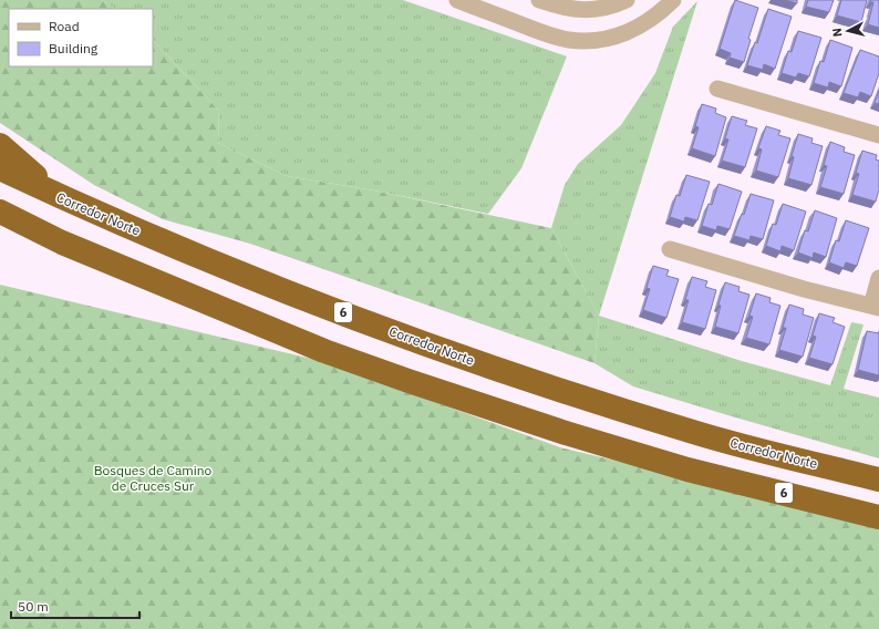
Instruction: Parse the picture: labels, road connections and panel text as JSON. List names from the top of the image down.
{
  "streets": {
    "highway": ["Corredor Norte", "6"]
  },
  "parks": ["Bosques de Camino de Cruces Sur"],
  "legend": ["Road", "Building"],
  "scale_bar": "50 m",
  "north": "left"
}
